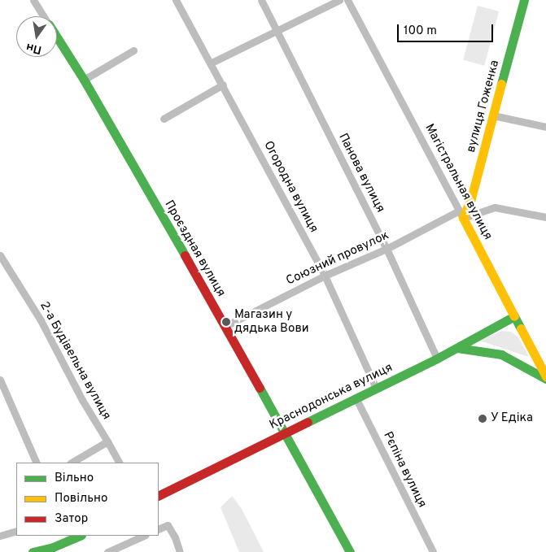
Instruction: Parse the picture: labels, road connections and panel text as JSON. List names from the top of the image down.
{
  "streets": {
    "street": [
      "вулиця Гоженка",
      "Панова вулиця",
      "Магістральная вулиця",
      "Огородна вулиця",
      "Проєздная вулиця",
      "Союзний провулок",
      "2-а Будівельна вулиця",
      "Краснодонська вулиця",
      "Рєпіна вулиця"
    ]
  },
  "crossings": [
    ["вулиця Гоженка", "Магістральная вулиця"],
    ["вулиця Гоженка", "Союзний провулок"],
    ["Панова вулиця", "Союзний провулок"],
    ["Панова вулиця", "Краснодонська вулиця"],
    ["Магістральная вулиця", "Союзний провулок"],
    ["Магістральная вулиця", "Краснодонська вулиця"],
    ["Огородна вулиця", "Союзний провулок"],
    ["Огородна вулиця", "Краснодонська вулиця"],
    ["Проєздная вулиця", "Союзний провулок"],
    ["Проєздная вулиця", "Краснодонська вулиця"],
    ["Краснодонська вулиця", "Рєпіна вулиця"]
  ],
  "places": ["Магазин у дядька Вови", "У Едіка"],
  "legend": ["Вільно", "Повільно", "Затор"],
  "scale_bar": "100 m",
  "north": "bottom"
}
